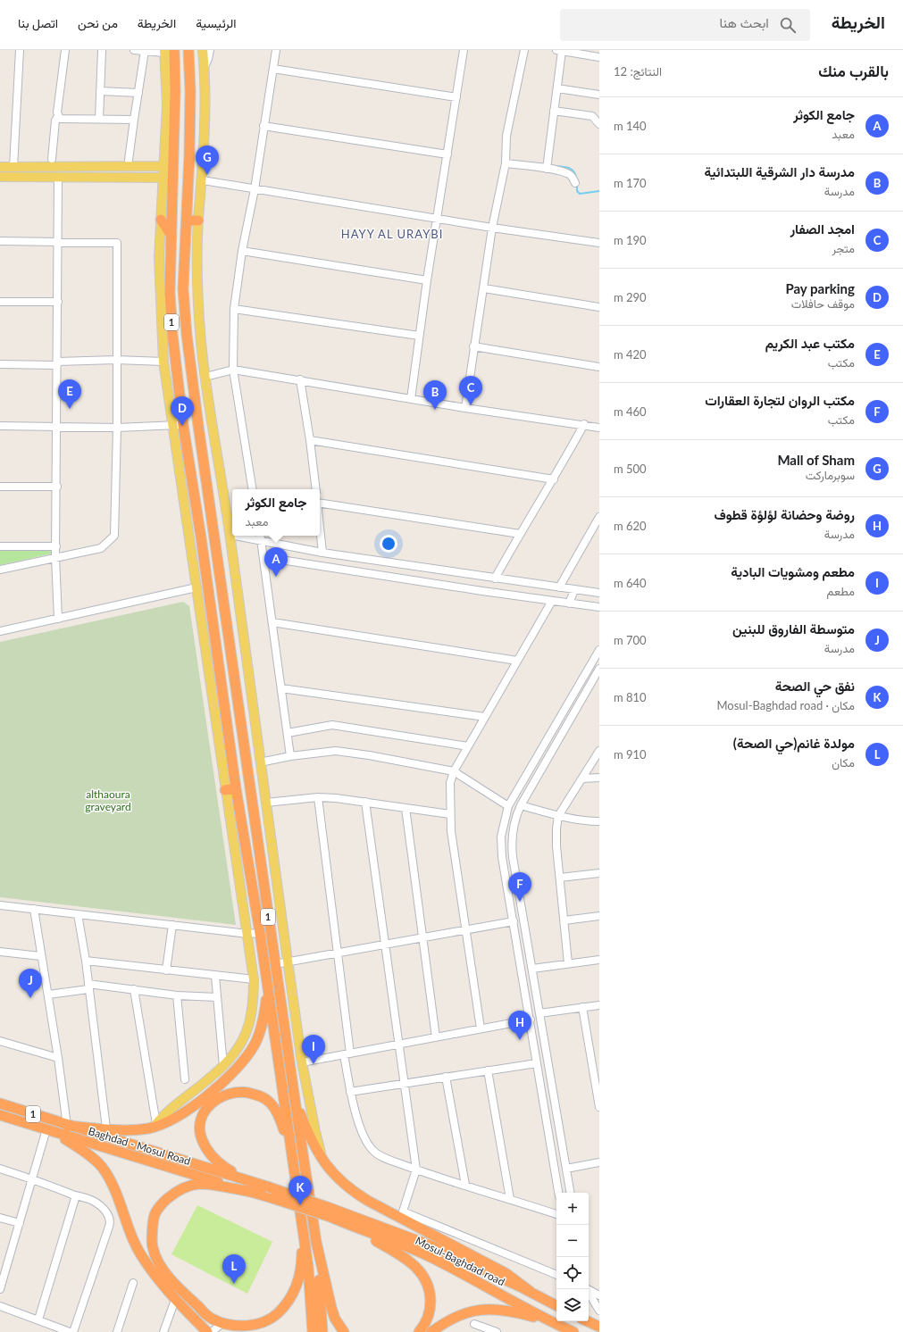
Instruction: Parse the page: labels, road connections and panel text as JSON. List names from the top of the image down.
{
  "streets": {
    "highway": ["1", "Baghdad - Mosul Road", "Mosul-Baghdad road"]
  },
  "crossings": [
    ["Baghdad - Mosul Road", "Mosul-Baghdad road"]
  ],
  "districts": ["HAYY AL URAYBI"],
  "parks": ["althaoura graveyard"],
  "page": {
    "header": "الخريطة",
    "search": "ابحث هنا",
    "nav": [
      "الرئيسية",
      "الخريطة",
      "من نحن",
      "اتصل بنا"
    ],
    "heading": ["بالقرب منك", "النتائج: 12"],
    "list": [
      {
        "mark": "A",
        "name": "جامع الكوثر",
        "note": "معبد",
        "value": "140 m"
      },
      {
        "mark": "B",
        "name": "مدرسة دار الشرقية اللبتدائية",
        "note": "مدرسة",
        "value": "170 m"
      },
      {
        "mark": "C",
        "name": "امجد الصفار",
        "note": "متجر",
        "value": "190 m"
      },
      {
        "mark": "D",
        "name": "Pay parking",
        "note": "موقف حافلات",
        "value": "290 m"
      },
      {
        "mark": "E",
        "name": "مكتب عبد الكريم",
        "note": "مكتب",
        "value": "420 m"
      },
      {
        "mark": "F",
        "name": "مكتب الروان لتجارة العقارات",
        "note": "مكتب",
        "value": "460 m"
      },
      {
        "mark": "G",
        "name": "Mall of Sham",
        "note": "سوبرماركت",
        "value": "500 m"
      },
      {
        "mark": "H",
        "name": "روضة وحضانة لؤلؤة قطوف",
        "note": "مدرسة",
        "value": "620 m"
      },
      {
        "mark": "I",
        "name": "مطعم ومشويات البادية",
        "note": "مطعم",
        "value": "640 m"
      },
      {
        "mark": "J",
        "name": "متوسطة الفاروق للبنين",
        "note": "مدرسة",
        "value": "700 m"
      },
      {
        "mark": "K",
        "name": "نفق حي الصحة",
        "note": "مكان · Mosul-Baghdad road",
        "value": "810 m"
      },
      {
        "mark": "L",
        "name": "مولدة غانم(حي الصحة)",
        "note": "مكان",
        "value": "910 m"
      }
    ],
    "pins": [
      "G",
      "C",
      "E",
      "B",
      "D",
      "A",
      "F",
      "J",
      "H",
      "I",
      "K",
      "L"
    ],
    "popup": ["جامع الكوثر", "معبد"],
    "map_buttons": ["+", "−"]
  }
}
